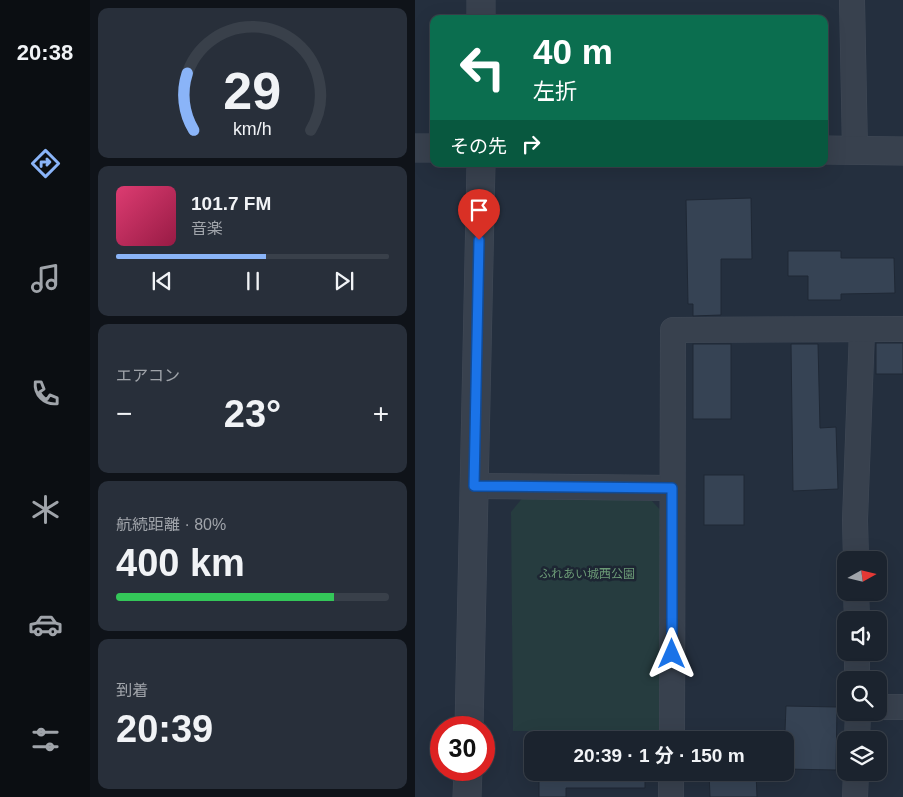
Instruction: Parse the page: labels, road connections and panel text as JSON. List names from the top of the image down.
{
  "parks": ["ふれあい城西公園"],
  "north": "right",
  "page": {
    "tabs": "20:38",
    "turn": ["40 m", "左折"],
    "then": "その先",
    "song": ["101.7 FM", "音楽"],
    "tile": [
      "エアコン",
      ["航続距離 · 80%", "400 km"],
      ["到着", "20:39"]
    ],
    "heat": ["−", "23°", "+"],
    "limit": "30",
    "trip": "20:39 · 1 分 · 150 m",
    "gauge": ["29", "km/h"]
  }
}
